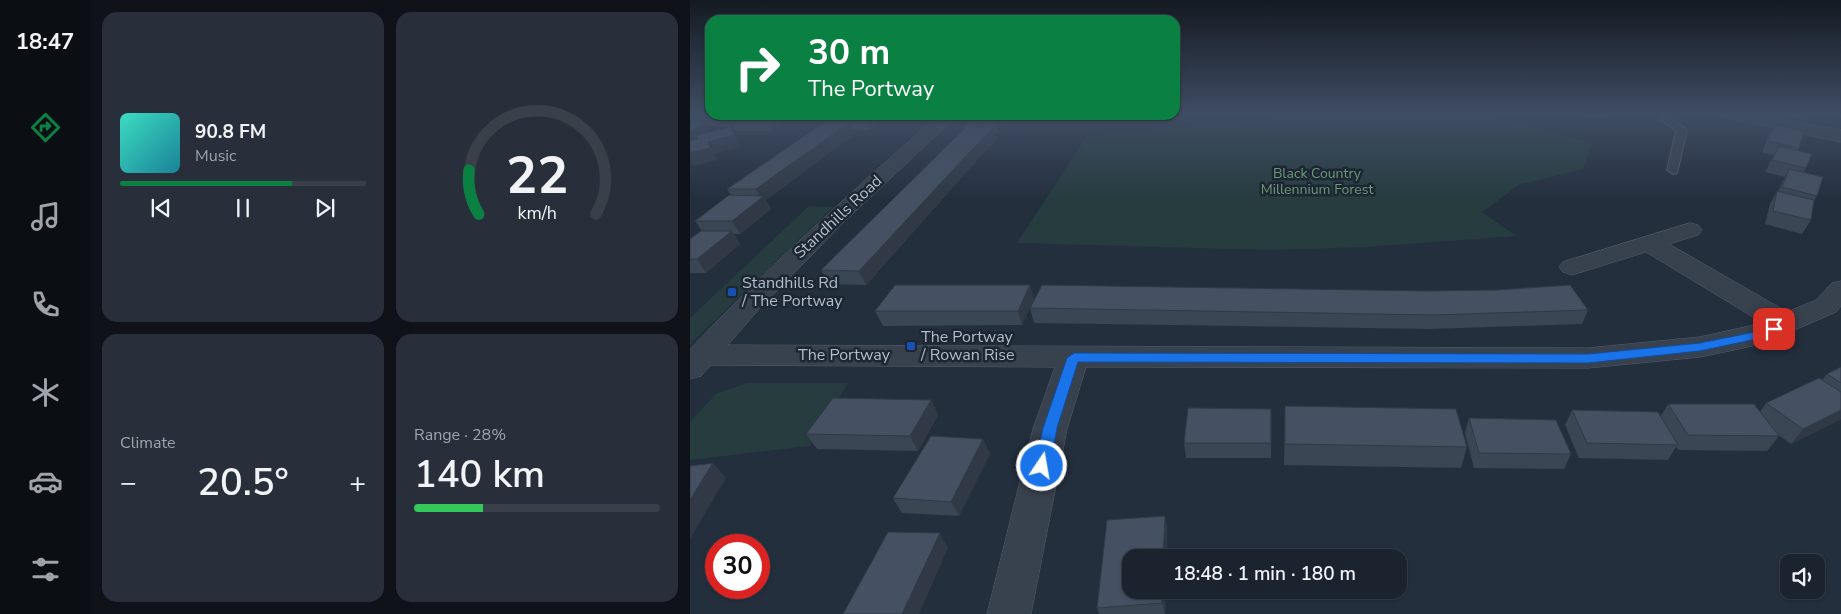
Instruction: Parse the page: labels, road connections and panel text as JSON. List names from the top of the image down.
{
  "streets": {
    "street": ["Standhills Road", "The Portway"]
  },
  "crossings": [
    ["Standhills Road", "The Portway"]
  ],
  "parks": ["Black Country Millennium Forest"],
  "places": {
    "transit": ["Standhills Rd / The Portway", "The Portway / Rowan Rise"]
  },
  "page": {
    "tabs": "18:47",
    "turn": ["30 m", "The Portway"],
    "song": ["90.8 FM", "Music"],
    "tile": [
      "Climate",
      ["Range · 28%", "140 km"]
    ],
    "heat": ["−", "20.5°", "+"],
    "limit": "30",
    "trip": "18:48 · 1 min · 180 m",
    "gauge": ["22", "km/h"]
  }
}
